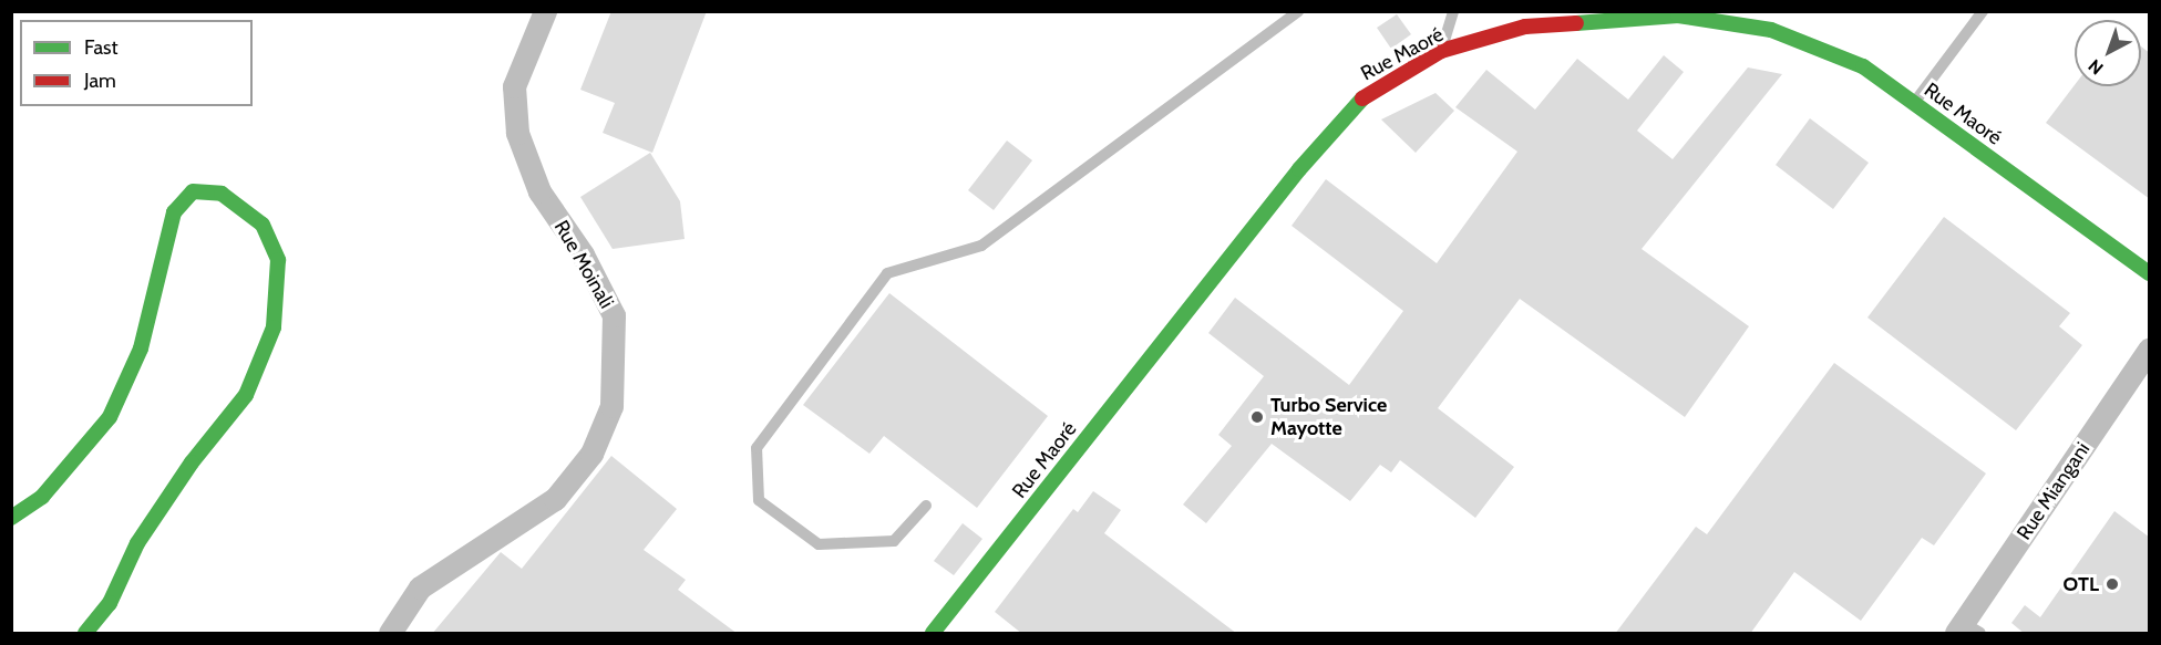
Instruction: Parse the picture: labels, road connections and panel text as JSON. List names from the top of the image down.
{
  "streets": {
    "street": ["Rue Maoré", "Rue Moinali", "Rue Miangani"]
  },
  "places": ["Turbo Service Mayotte", "OTL"],
  "legend": ["Fast", "Jam"],
  "north": "bottom left"
}
